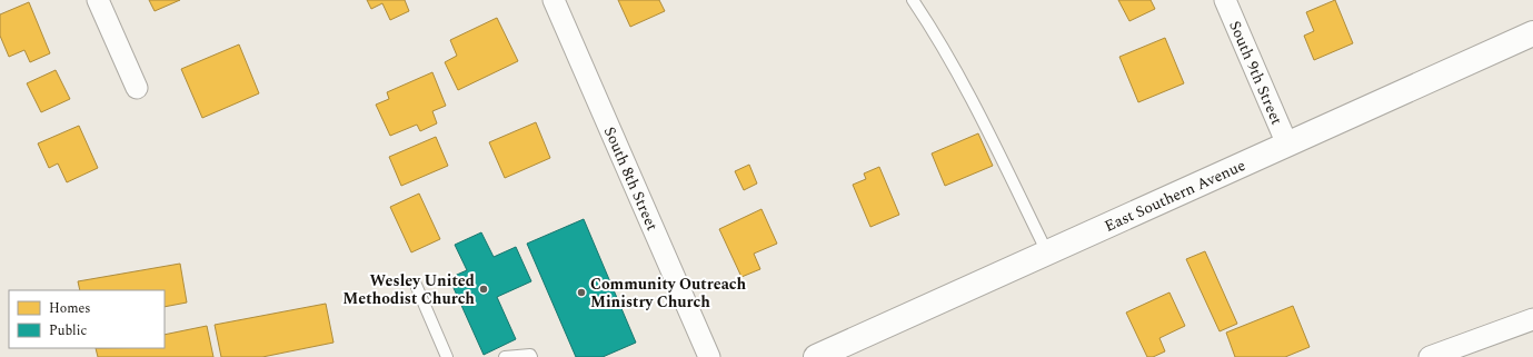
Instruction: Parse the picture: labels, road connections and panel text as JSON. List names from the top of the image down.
{
  "streets": {
    "main road": ["East Southern Avenue"],
    "street": ["South 9th Street", "South 8th Street"]
  },
  "crossings": [
    ["South 9th Street", "East Southern Avenue"]
  ],
  "places": ["Wesley United Methodist Church", "Community Outreach Ministry Church"],
  "legend": ["Homes", "Public"]
}
